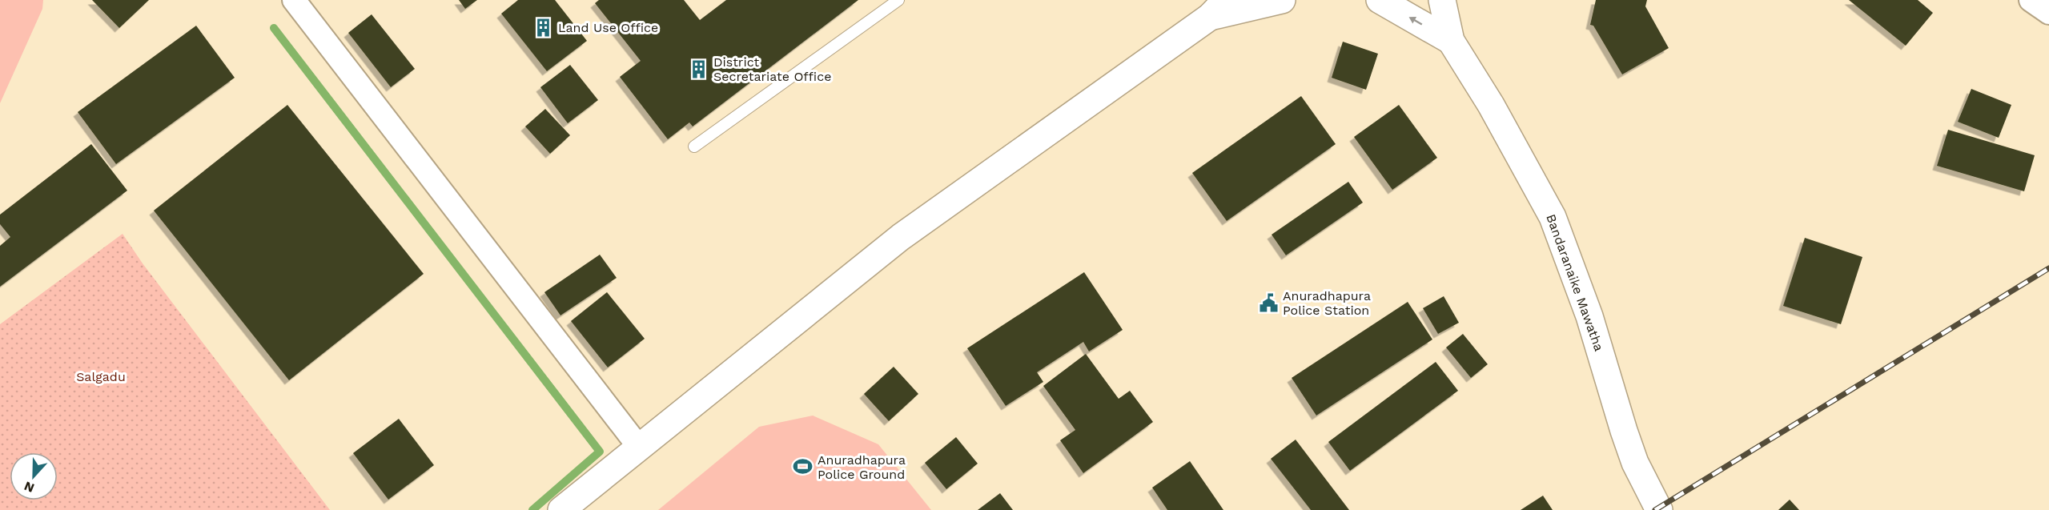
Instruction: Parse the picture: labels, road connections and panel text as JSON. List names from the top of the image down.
{
  "streets": {
    "main road": ["Bandaranaike Mawatha"]
  },
  "parks": ["Salgadu"],
  "places": {
    "building": ["Land Use Office", "District Secretariate Office"],
    "public building": ["Anuradhapura Police Station"],
    "sports": ["Anuradhapura Police Ground"]
  },
  "north": "bottom"
}
